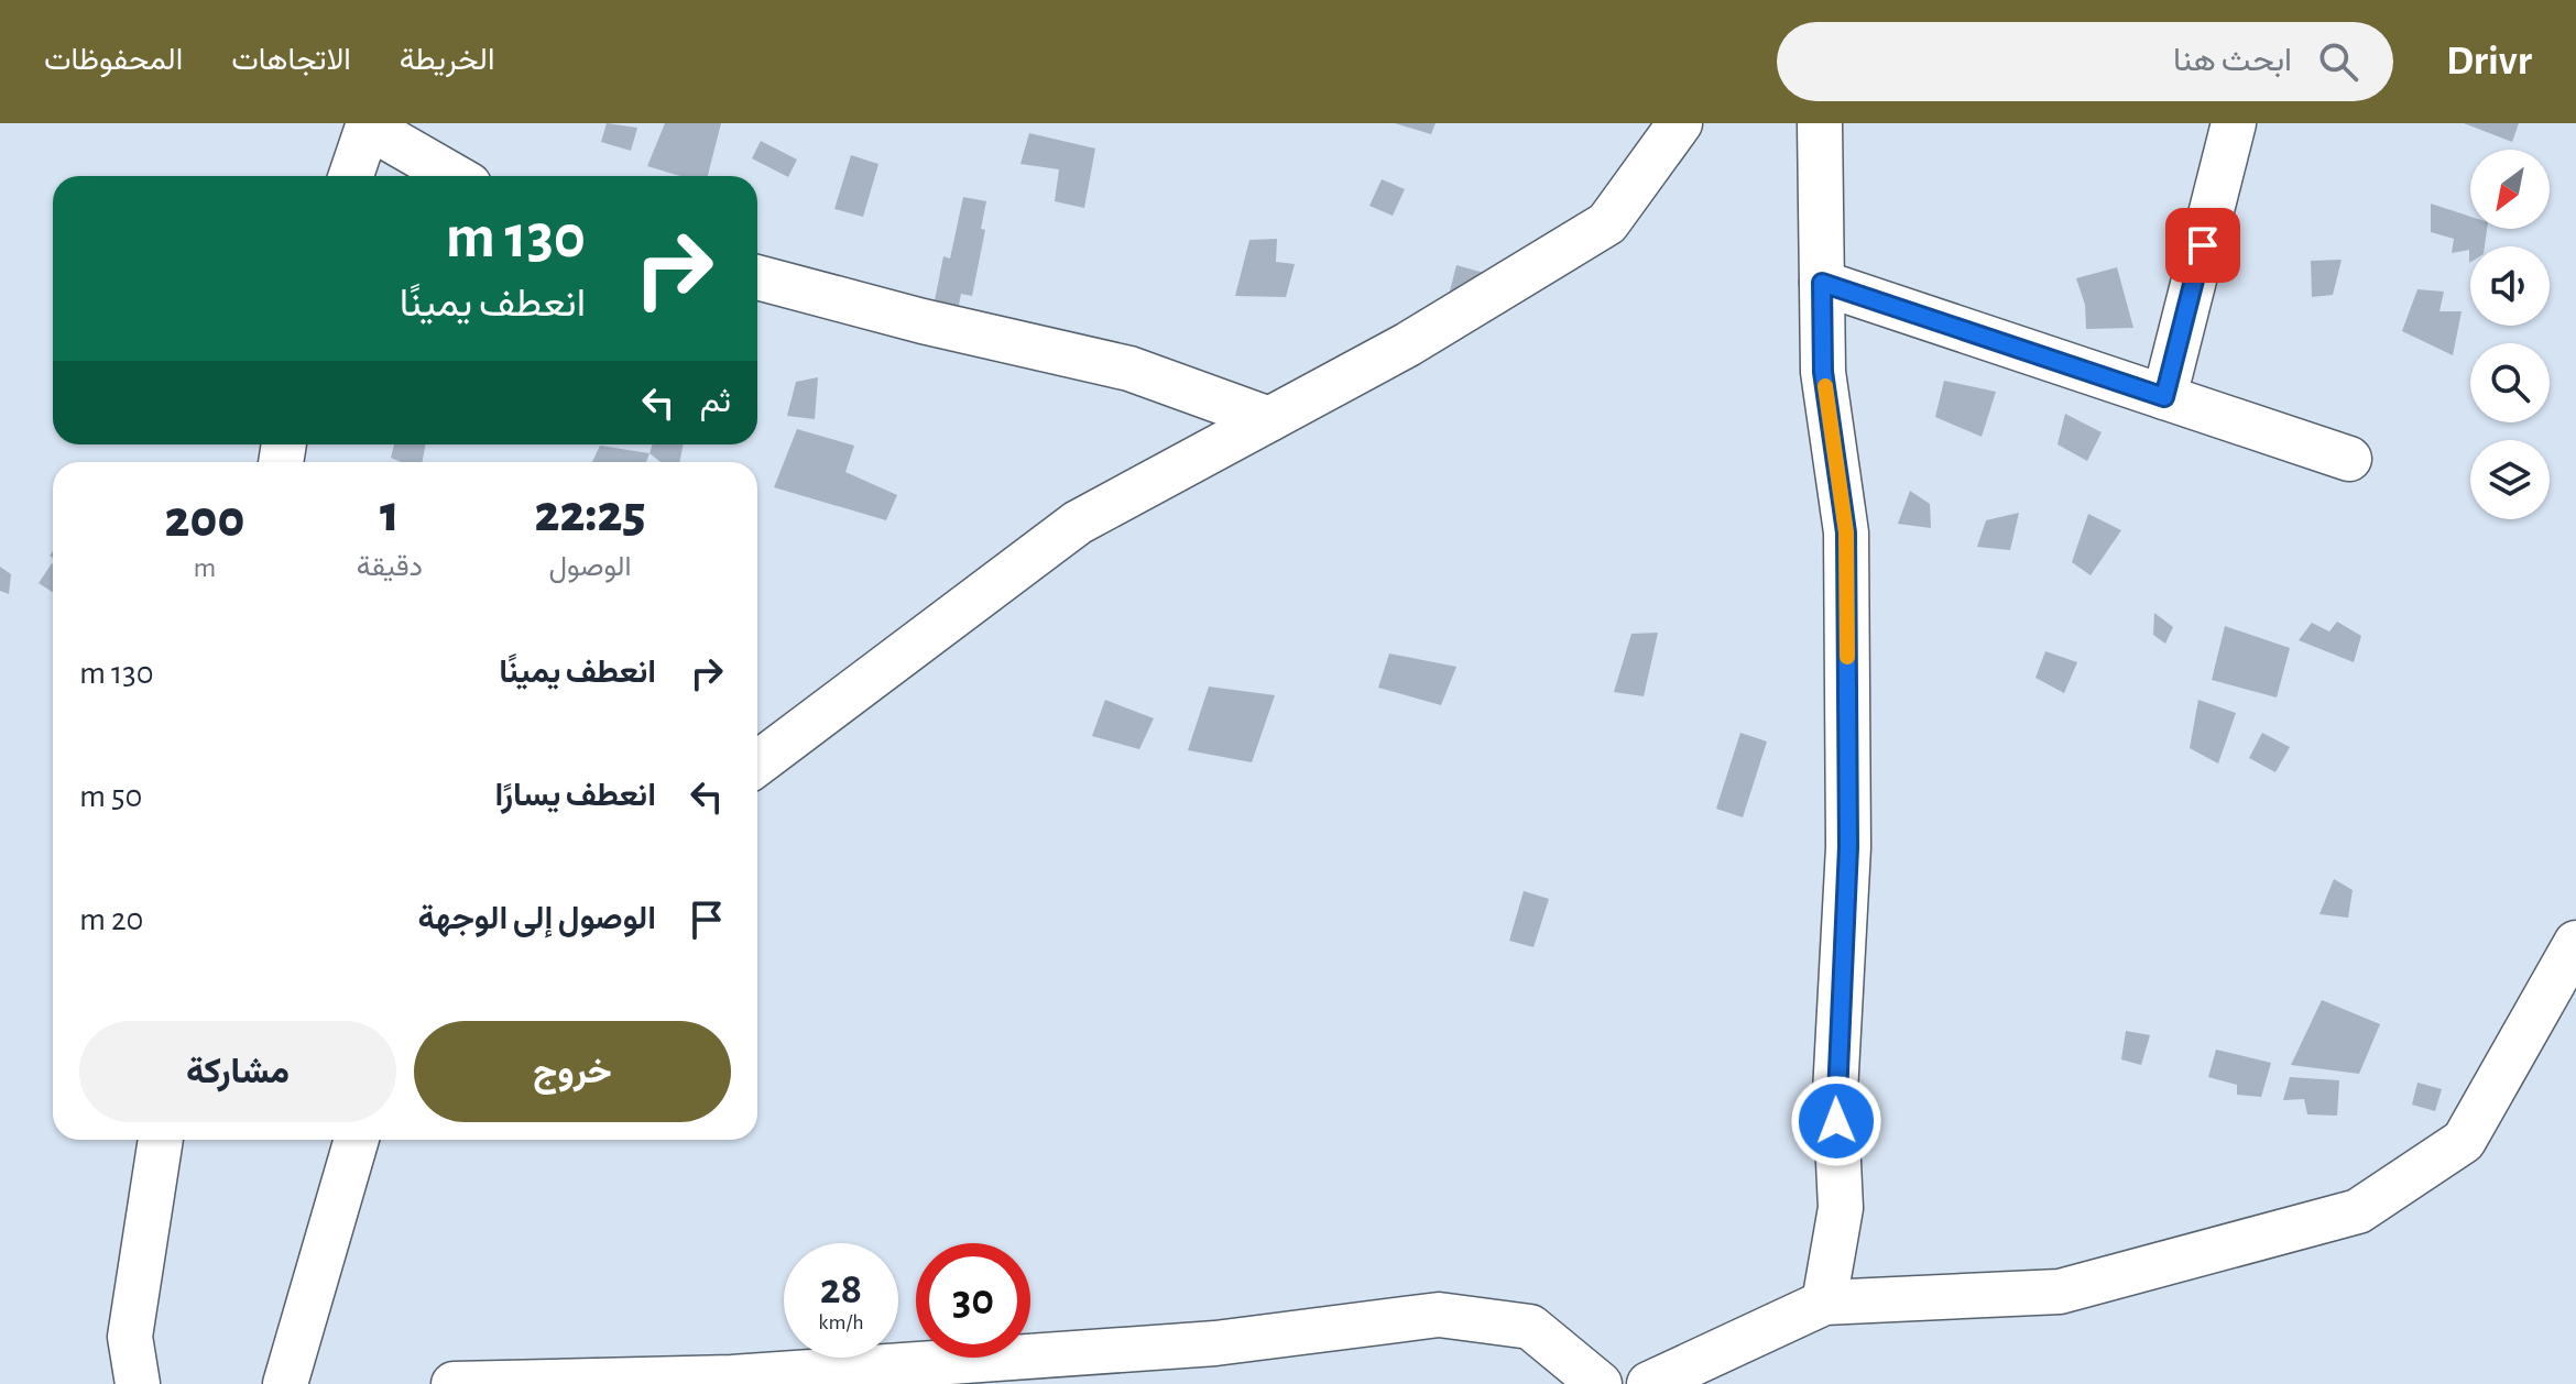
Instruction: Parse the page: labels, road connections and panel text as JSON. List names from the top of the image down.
{
  "north": "bottom left",
  "page": {
    "header": "Drivr",
    "search": "ابحث هنا",
    "nav": ["الخريطة", "الاتجاهات", "المحفوظات"],
    "turn": ["130 m", "انعطف يمينًا"],
    "then": "ثم",
    "eta": [
      "22:25",
      "الوصول",
      "1",
      "دقيقة",
      "200",
      "m"
    ],
    "list": [
      {
        "name": "انعطف يمينًا",
        "value": "130 m"
      },
      {
        "name": "انعطف يسارًا",
        "value": "50 m"
      },
      {
        "name": "الوصول إلى الوجهة",
        "value": "20 m"
      }
    ],
    "buttons": ["خروج", "مشاركة"],
    "speed": "28 km/h",
    "limit": "30"
  }
}
